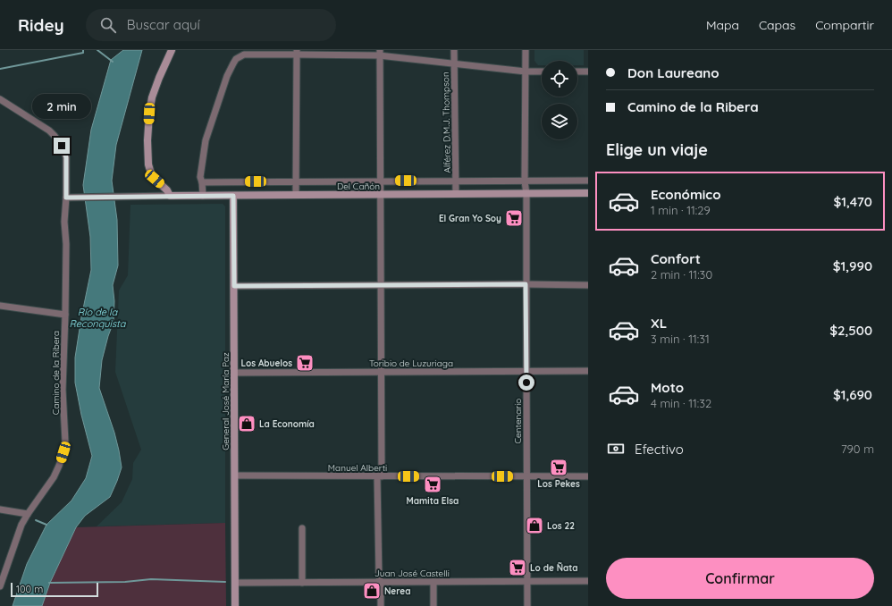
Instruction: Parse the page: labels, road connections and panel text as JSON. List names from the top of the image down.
{
  "streets": {
    "street": [
      "Alférez D.M.J. Thompson",
      "Del Cañón",
      "Toribio de Luzuriaga",
      "Camino de la Ribera",
      "General José María Paz",
      "Centenario",
      "Manuel Alberti",
      "Juan José Castelli"
    ]
  },
  "crossings": [
    ["Alférez D.M.J. Thompson", "Del Cañón"],
    ["Del Cañón", "Camino de la Ribera"],
    ["Del Cañón", "General José María Paz"],
    ["Del Cañón", "Centenario"],
    ["Toribio de Luzuriaga", "General José María Paz"],
    ["Toribio de Luzuriaga", "Centenario"],
    ["General José María Paz", "Manuel Alberti"],
    ["General José María Paz", "Juan José Castelli"],
    ["Centenario", "Manuel Alberti"],
    ["Centenario", "Juan José Castelli"]
  ],
  "water": ["Río de la Reconquista"],
  "places": {
    "supermarket": [
      "El Gran Yo Soy",
      "Los Abuelos",
      "Los Pekes",
      "Mamita Elsa",
      "Lo de Ñata"
    ],
    "shop": ["La Economía", "Los 22", "Nerea"]
  },
  "scale_bar": "100 m",
  "page": {
    "header": "Ridey",
    "search": "Buscar aquí",
    "nav": ["Mapa", "Capas", "Compartir"],
    "banner": ["Don Laureano", "Camino de la Ribera"],
    "bubble": "2 min",
    "heading": "Elige un viaje",
    "list": [
      {
        "name": "Económico",
        "note": "1 min · 11:29",
        "value": "$1,470"
      },
      {
        "name": "Confort",
        "note": "2 min · 11:30",
        "value": "$1,990"
      },
      {
        "name": "XL",
        "note": "3 min · 11:31",
        "value": "$2,500"
      },
      {
        "name": "Moto",
        "note": "4 min · 11:32",
        "value": "$1,690"
      }
    ],
    "pay": ["Efectivo", "790 m"],
    "buttons": "Confirmar",
    "scale": "100 m"
  }
}
